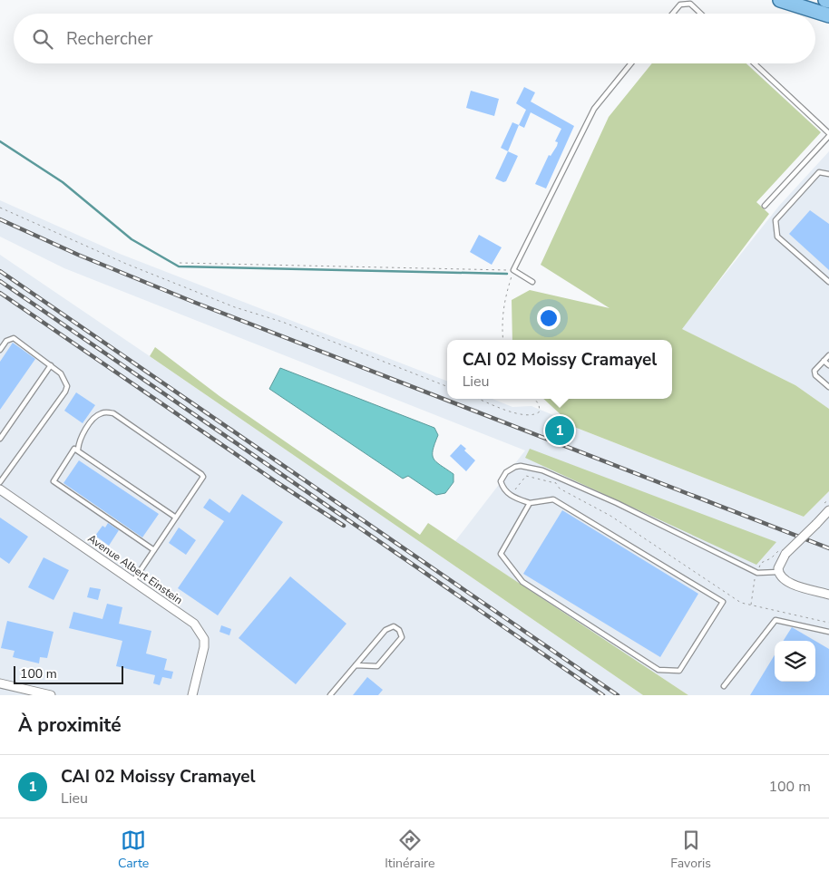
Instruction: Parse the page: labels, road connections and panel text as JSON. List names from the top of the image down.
{
  "streets": {
    "street": ["Avenue Albert Einstein"]
  },
  "scale_bar": "100 m",
  "page": {
    "search": "Rechercher",
    "popup": ["CAI 02 Moissy Cramayel", "Lieu"],
    "pins": "1",
    "scale": "100 m",
    "heading": "À proximité",
    "list": [
      {
        "mark": "1",
        "name": "CAI 02 Moissy Cramayel",
        "note": "Lieu",
        "value": "100 m"
      }
    ],
    "nav": ["Carte", "Itinéraire", "Favoris"]
  }
}
